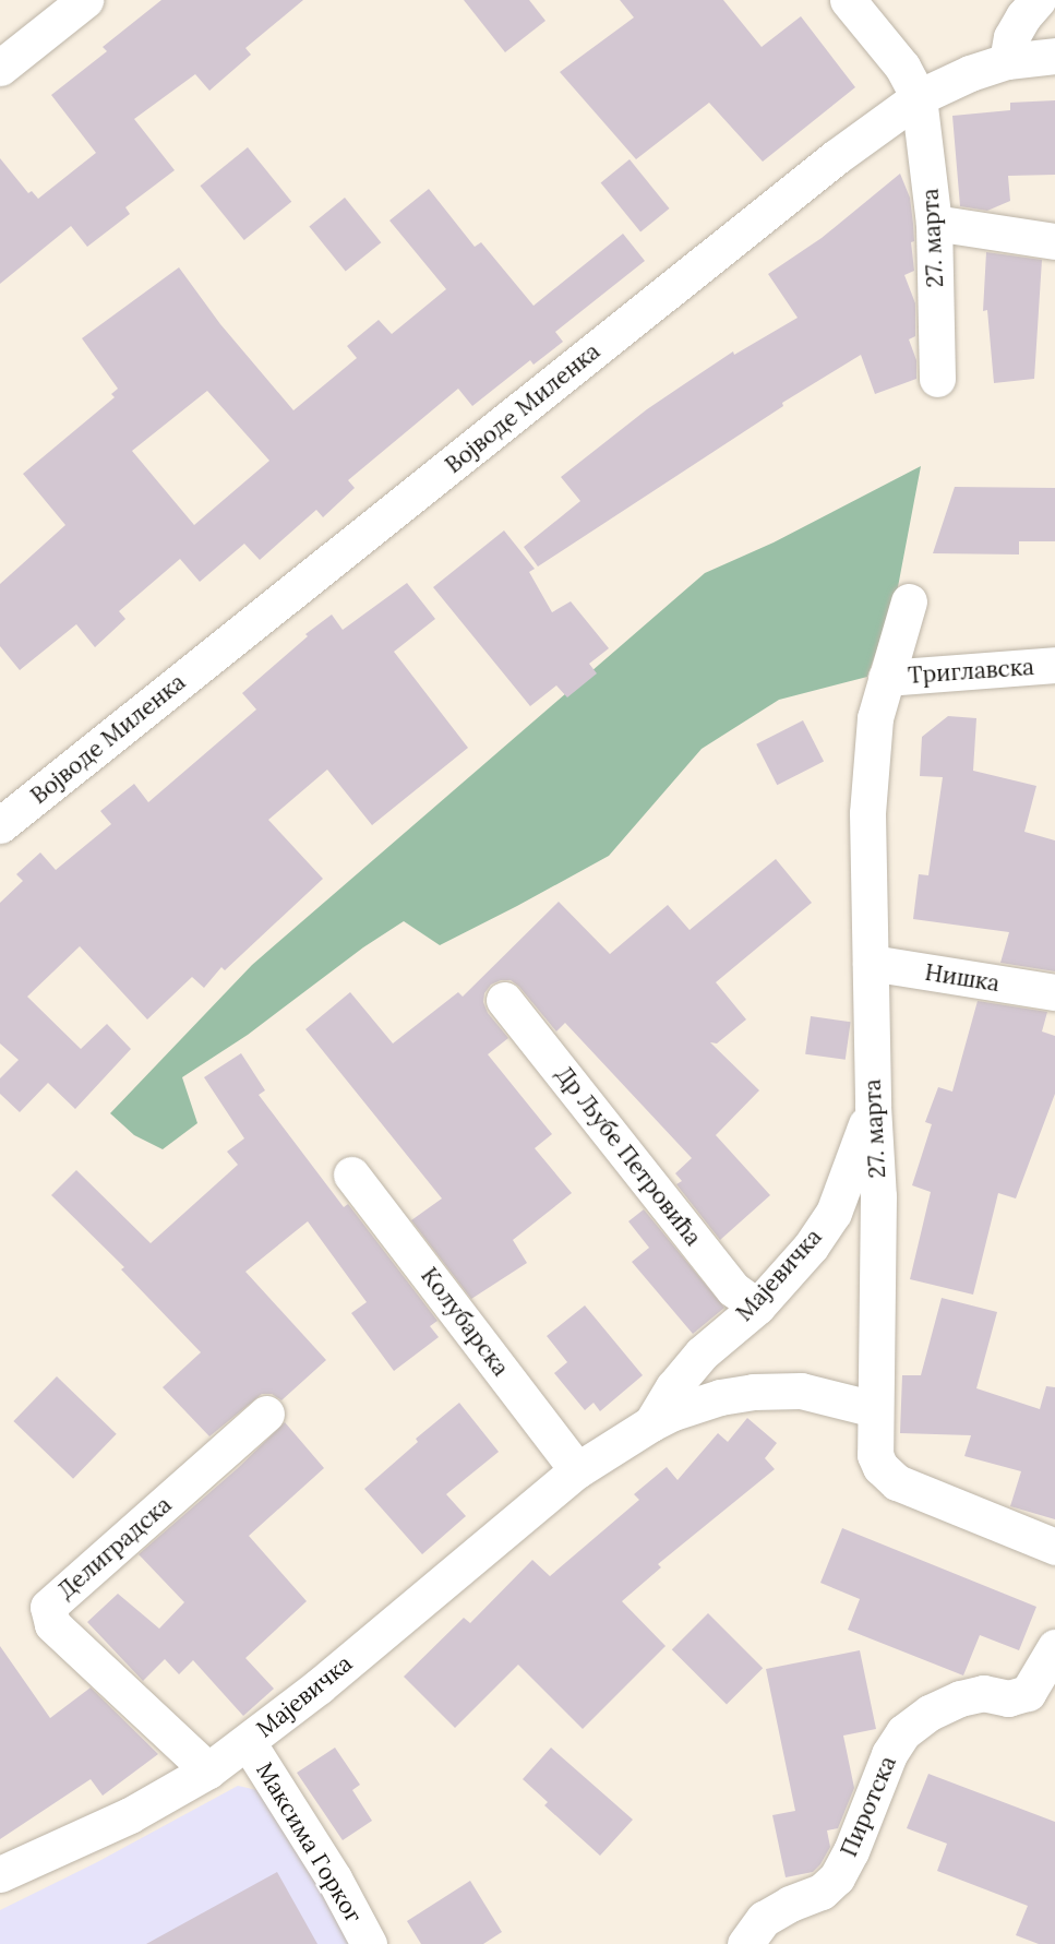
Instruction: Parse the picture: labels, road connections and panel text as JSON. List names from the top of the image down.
{
  "streets": {
    "street": [
      "27. марта",
      "Војводе Миленка",
      "Триглавска",
      "Нишка",
      "Др Љубе Петровића",
      "Мајевичка",
      "Колубарска",
      "Делиградска",
      "Пиротска",
      "Максима Горког"
    ]
  },
  "crossings": [
    ["27. марта", "Војводе Миленка"],
    ["27. марта", "Триглавска"],
    ["27. марта", "Нишка"],
    ["27. марта", "Мајевичка"],
    ["Др Љубе Петровића", "Мајевичка"],
    ["Мајевичка", "Колубарска"],
    ["Мајевичка", "Делиградска"],
    ["Мајевичка", "Максима Горког"]
  ]
}
